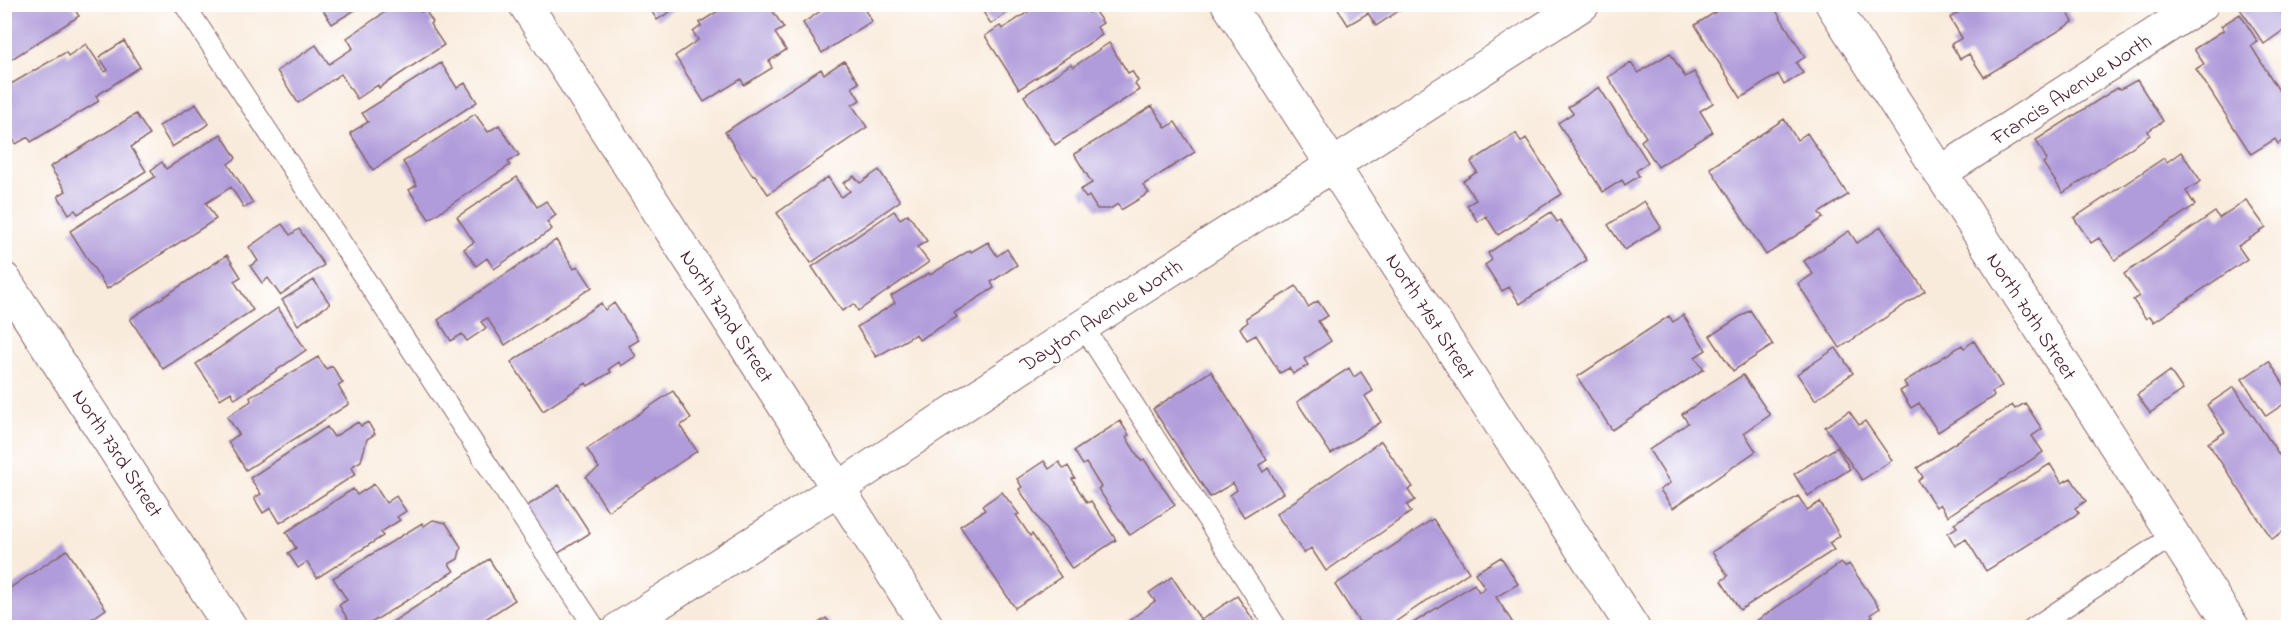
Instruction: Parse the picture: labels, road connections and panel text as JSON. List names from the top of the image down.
{
  "streets": {
    "street": [
      "Francis Avenue North",
      "Dayton Avenue North",
      "North 72nd Street",
      "North 71st Street",
      "North 70th Street",
      "North 73rd Street"
    ]
  },
  "crossings": [
    ["Francis Avenue North", "North 70th Street"],
    ["Dayton Avenue North", "North 72nd Street"],
    ["Dayton Avenue North", "North 71st Street"]
  ]
}
